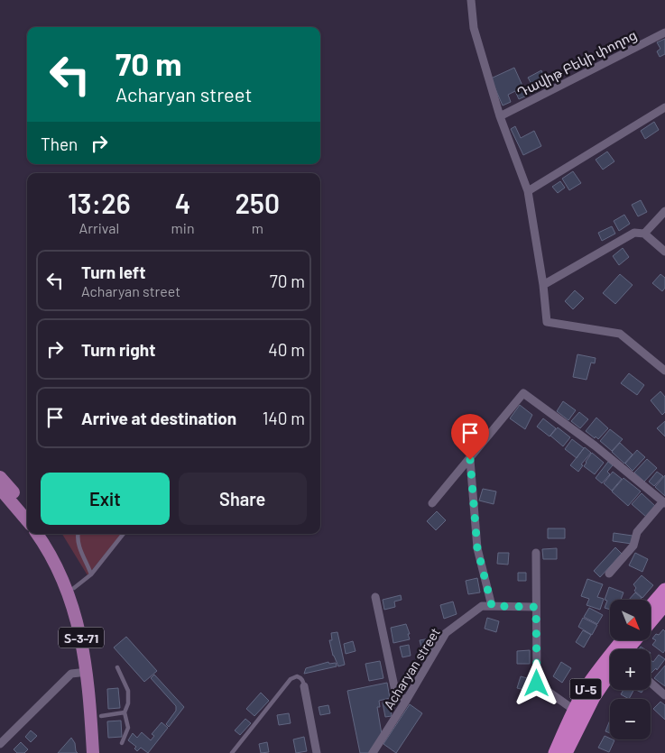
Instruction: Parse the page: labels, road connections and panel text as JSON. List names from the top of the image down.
{
  "streets": {
    "highway": ["Մ-5"],
    "main road": ["Տ-3-71"],
    "street": ["Դավիթ Բեկի փողոց", "Acharyan street"]
  },
  "north": "bottom right",
  "page": {
    "turn": ["70 m", "Acharyan street"],
    "then": "Then",
    "eta": [
      "13:26",
      "Arrival",
      "4",
      "min",
      "250",
      "m"
    ],
    "list": [
      {
        "name": "Turn left",
        "note": "Acharyan street",
        "value": "70 m"
      },
      {
        "name": "Turn right",
        "value": "40 m"
      },
      {
        "name": "Arrive at destination",
        "value": "140 m"
      }
    ],
    "buttons": ["Exit", "Share"],
    "map_buttons": ["+", "−"]
  }
}
